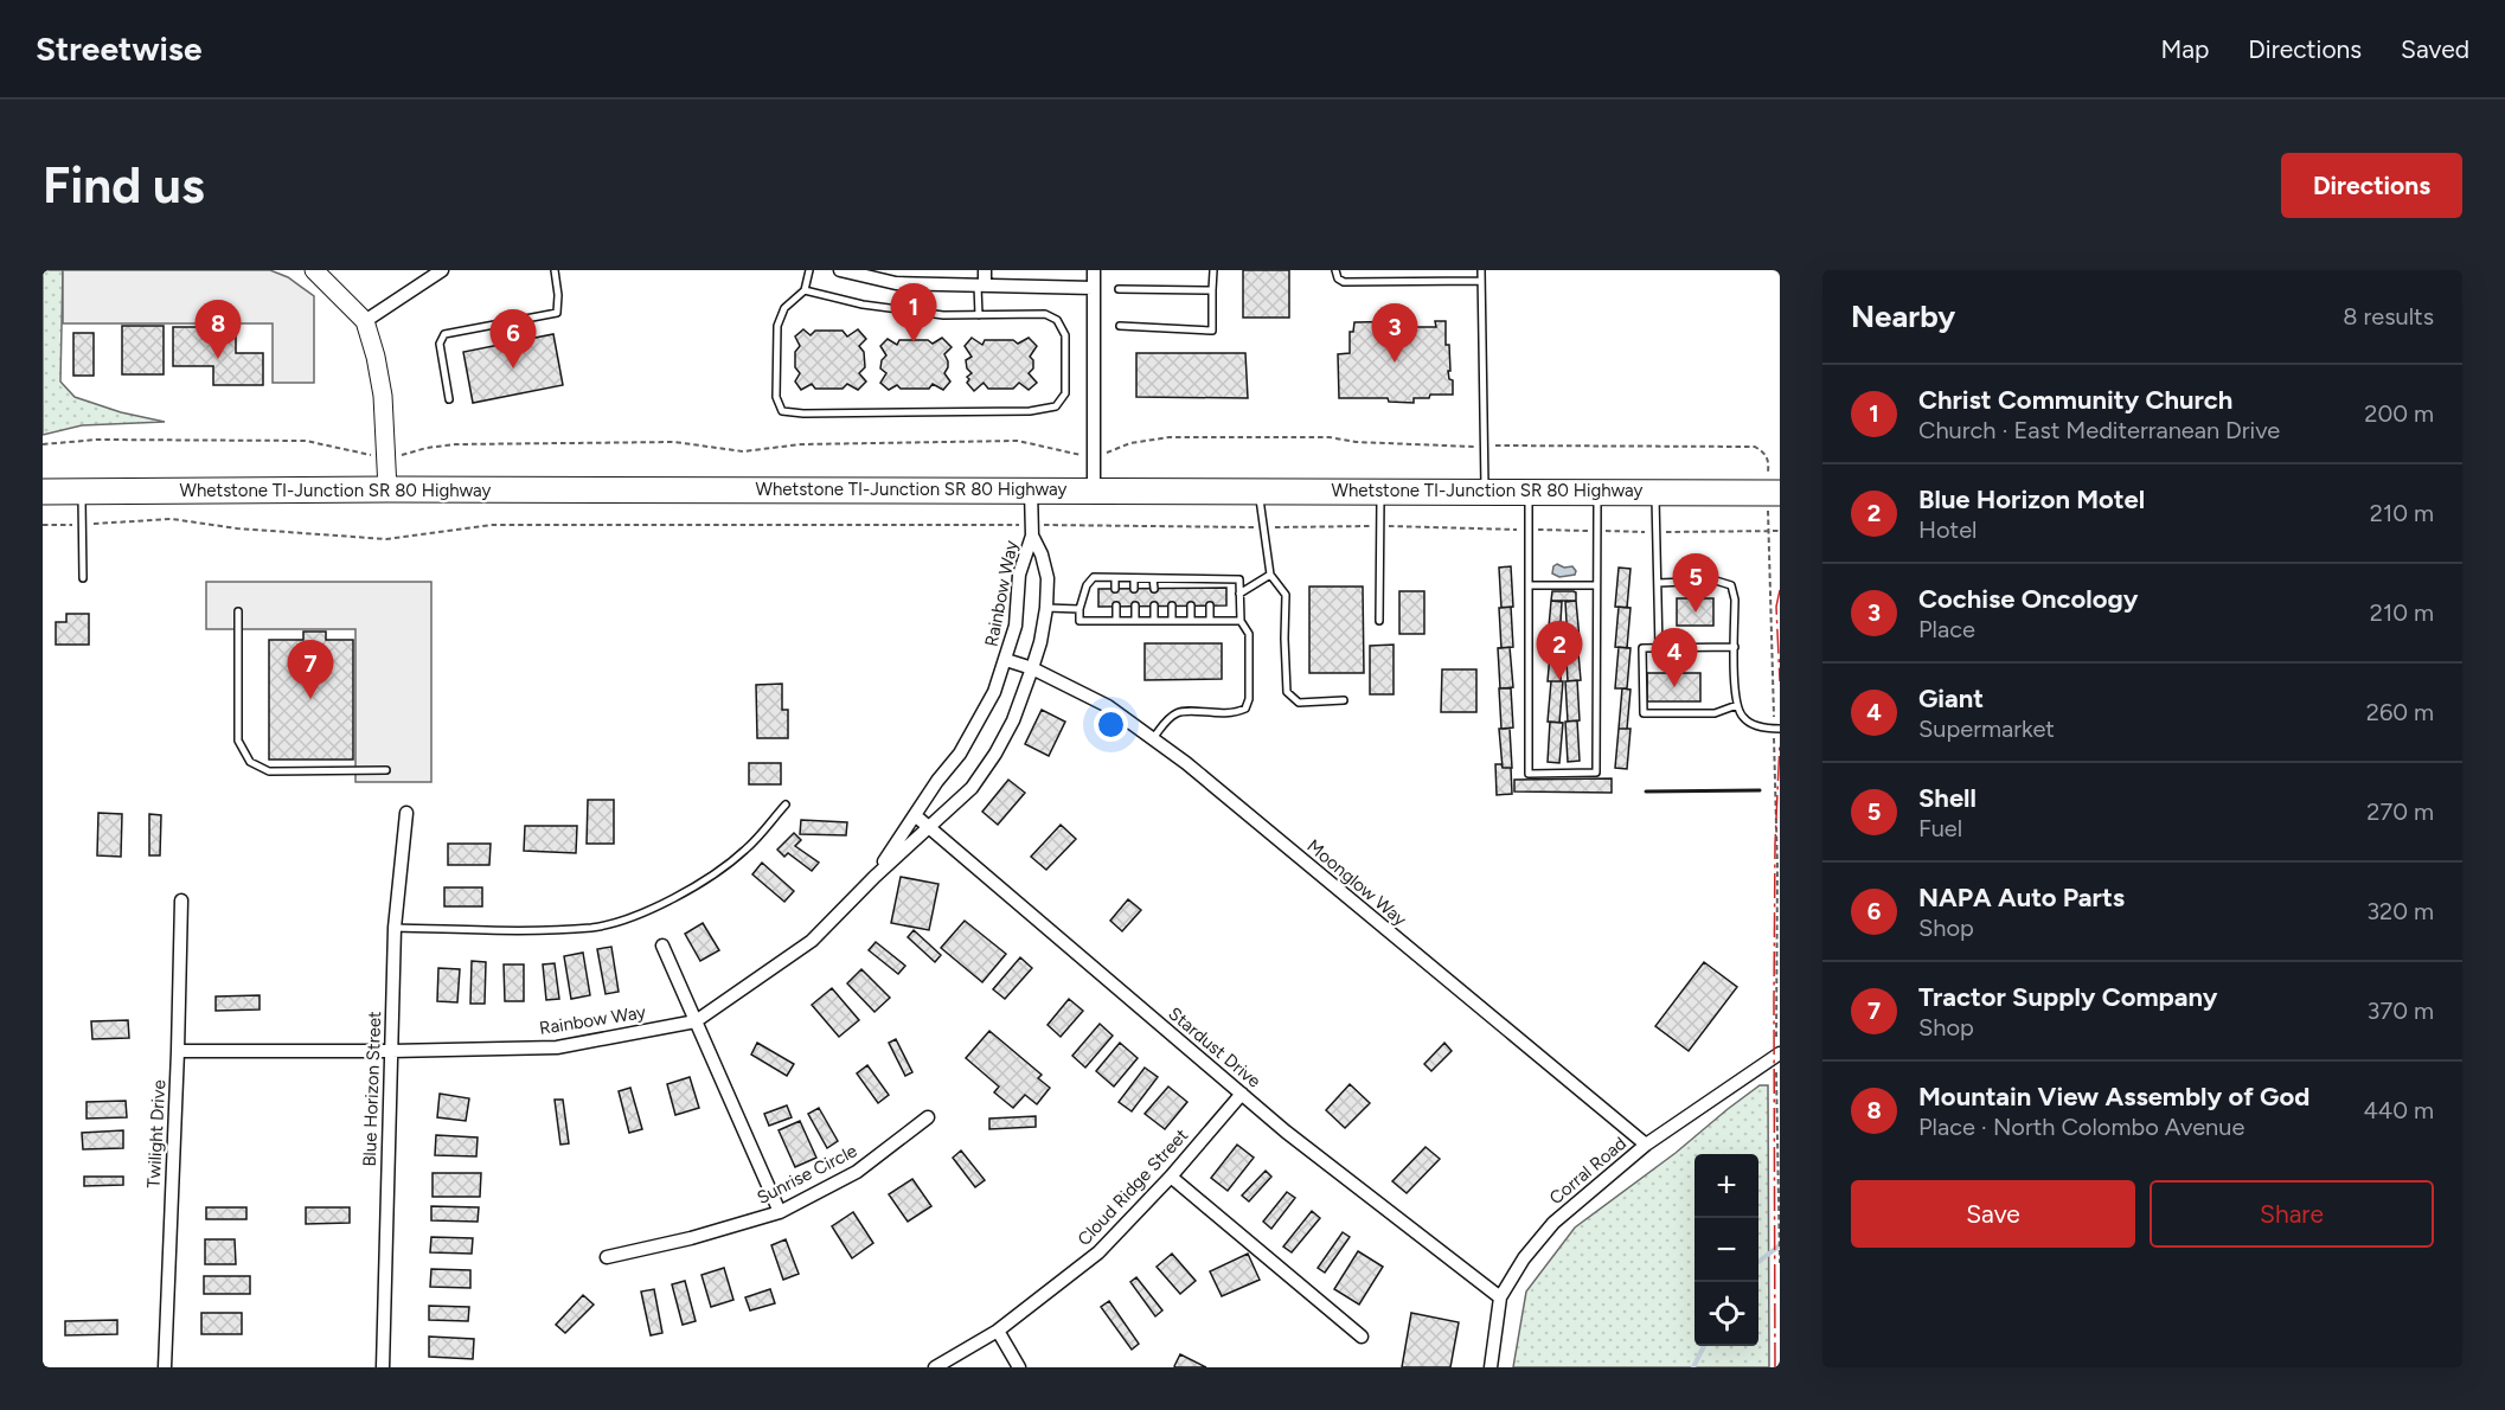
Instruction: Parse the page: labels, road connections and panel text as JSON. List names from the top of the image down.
{
  "streets": {
    "highway": ["Whetstone TI-Junction SR 80 Highway"],
    "street": [
      "Rainbow Way",
      "Moonglow Way",
      "Stardust Drive",
      "Blue Horizon Street",
      "Twilight Drive",
      "Corral Road",
      "Sunrise Circle",
      "Cloud Ridge Street"
    ]
  },
  "crossings": [
    ["Whetstone TI-Junction SR 80 Highway", "Rainbow Way"],
    ["Rainbow Way", "Moonglow Way"],
    ["Rainbow Way", "Stardust Drive"],
    ["Rainbow Way", "Blue Horizon Street"],
    ["Rainbow Way", "Twilight Drive"],
    ["Moonglow Way", "Corral Road"],
    ["Stardust Drive", "Corral Road"],
    ["Stardust Drive", "Cloud Ridge Street"]
  ],
  "page": {
    "header": "Streetwise",
    "nav": ["Map", "Directions", "Saved"],
    "buttons": [
      "Directions",
      ["Save", "Share"]
    ],
    "title": "Find us",
    "heading": ["Nearby", "8 results"],
    "pins": [
      "1",
      "8",
      "3",
      "6",
      "5",
      "2",
      "4",
      "7"
    ],
    "list": [
      {
        "mark": "1",
        "name": "Christ Community Church",
        "note": "Church · East Mediterranean Drive",
        "value": "200 m"
      },
      {
        "mark": "2",
        "name": "Blue Horizon Motel",
        "note": "Hotel",
        "value": "210 m"
      },
      {
        "mark": "3",
        "name": "Cochise Oncology",
        "note": "Place",
        "value": "210 m"
      },
      {
        "mark": "4",
        "name": "Giant",
        "note": "Supermarket",
        "value": "260 m"
      },
      {
        "mark": "5",
        "name": "Shell",
        "note": "Fuel",
        "value": "270 m"
      },
      {
        "mark": "6",
        "name": "NAPA Auto Parts",
        "note": "Shop",
        "value": "320 m"
      },
      {
        "mark": "7",
        "name": "Tractor Supply Company",
        "note": "Shop",
        "value": "370 m"
      },
      {
        "mark": "8",
        "name": "Mountain View Assembly of God",
        "note": "Place · North Colombo Avenue",
        "value": "440 m"
      }
    ],
    "map_buttons": ["+", "−"]
  }
}
